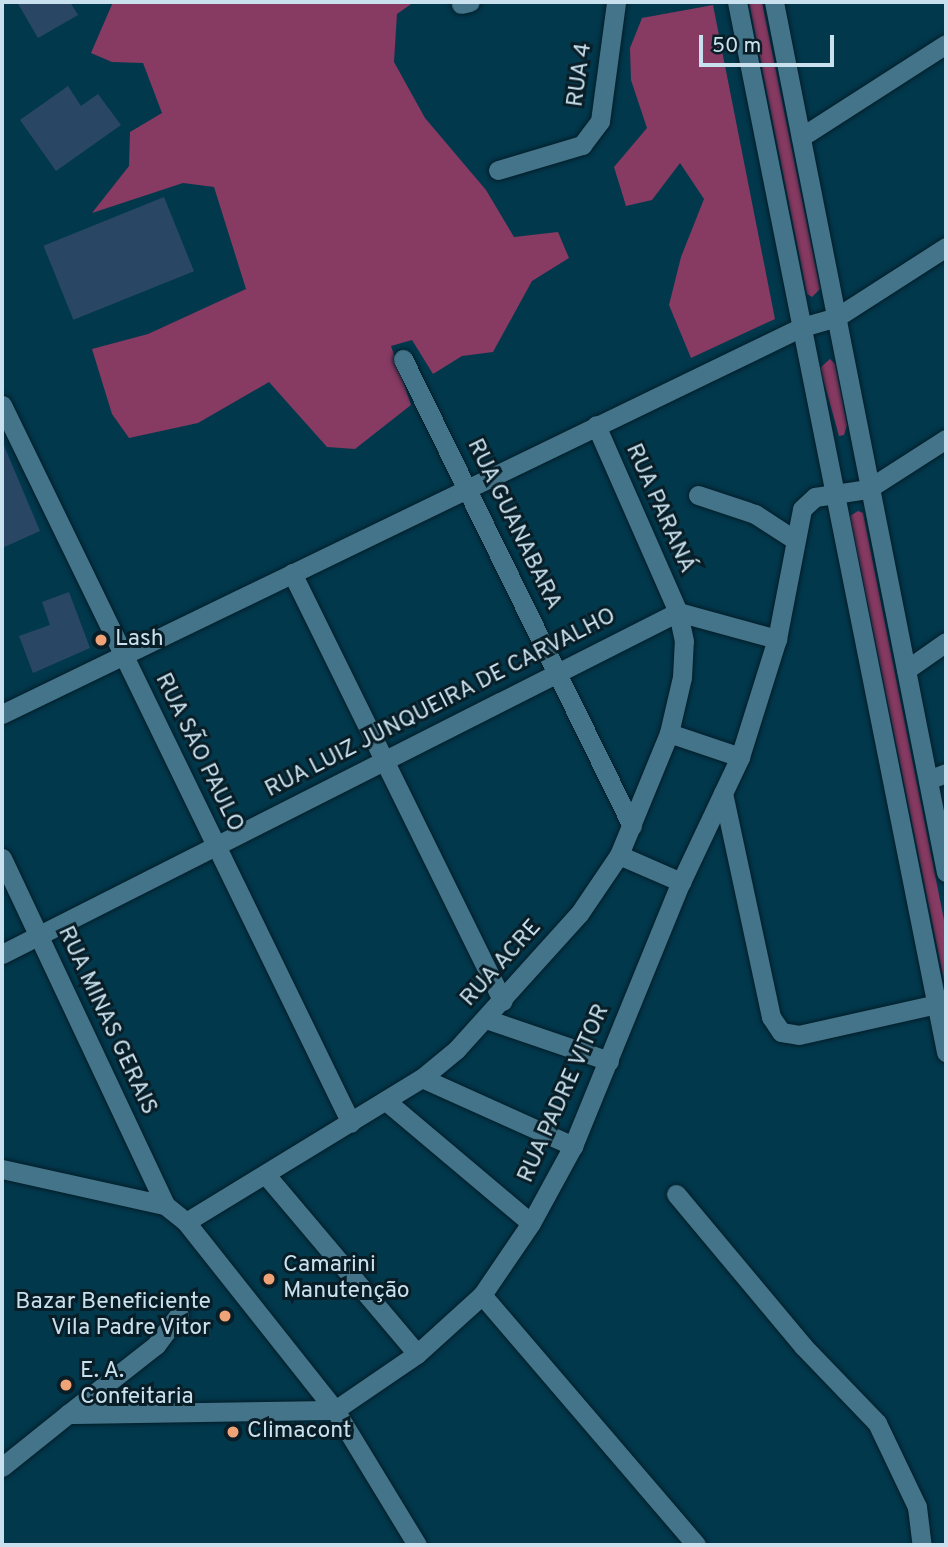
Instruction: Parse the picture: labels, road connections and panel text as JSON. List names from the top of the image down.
{
  "streets": {
    "street": [
      "RUA 4",
      "RUA PARANÁ",
      "RUA GUANABARA",
      "RUA LUIZ JUNQUEIRA DE CARVALHO",
      "RUA SÃO PAULO",
      "RUA ACRE",
      "RUA MINAS GERAIS",
      "RUA PADRE VITOR"
    ]
  },
  "crossings": [
    ["RUA PARANÁ", "RUA LUIZ JUNQUEIRA DE CARVALHO"],
    ["RUA PARANÁ", "RUA ACRE"],
    ["RUA GUANABARA", "RUA LUIZ JUNQUEIRA DE CARVALHO"],
    ["RUA GUANABARA", "RUA ACRE"],
    ["RUA LUIZ JUNQUEIRA DE CARVALHO", "RUA SÃO PAULO"],
    ["RUA LUIZ JUNQUEIRA DE CARVALHO", "RUA ACRE"],
    ["RUA LUIZ JUNQUEIRA DE CARVALHO", "RUA MINAS GERAIS"],
    ["RUA SÃO PAULO", "RUA ACRE"]
  ],
  "places": [
    "Lash",
    "Camarini Manutenção",
    "Bazar Beneficiente Vila Padre Vitor",
    "E. A. Confeitaria",
    "Climacont"
  ],
  "scale_bar": "50 m"
}
